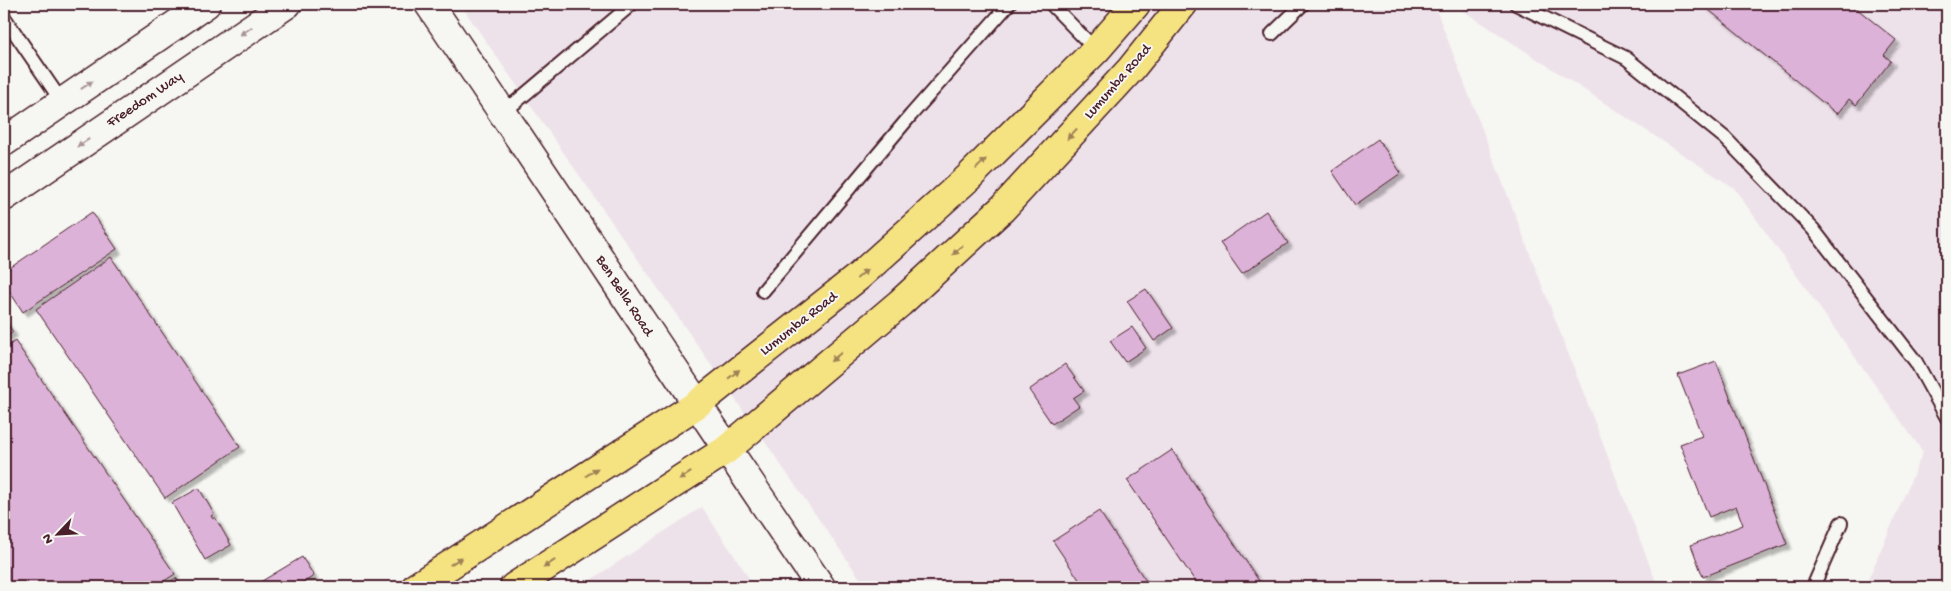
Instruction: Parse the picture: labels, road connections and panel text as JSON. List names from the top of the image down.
{
  "streets": {
    "main road": ["Lumumba Road", "Freedom Way", "Ben Bella Road"]
  },
  "crossings": [
    ["Lumumba Road", "Ben Bella Road"]
  ],
  "north": "bottom left"
}
